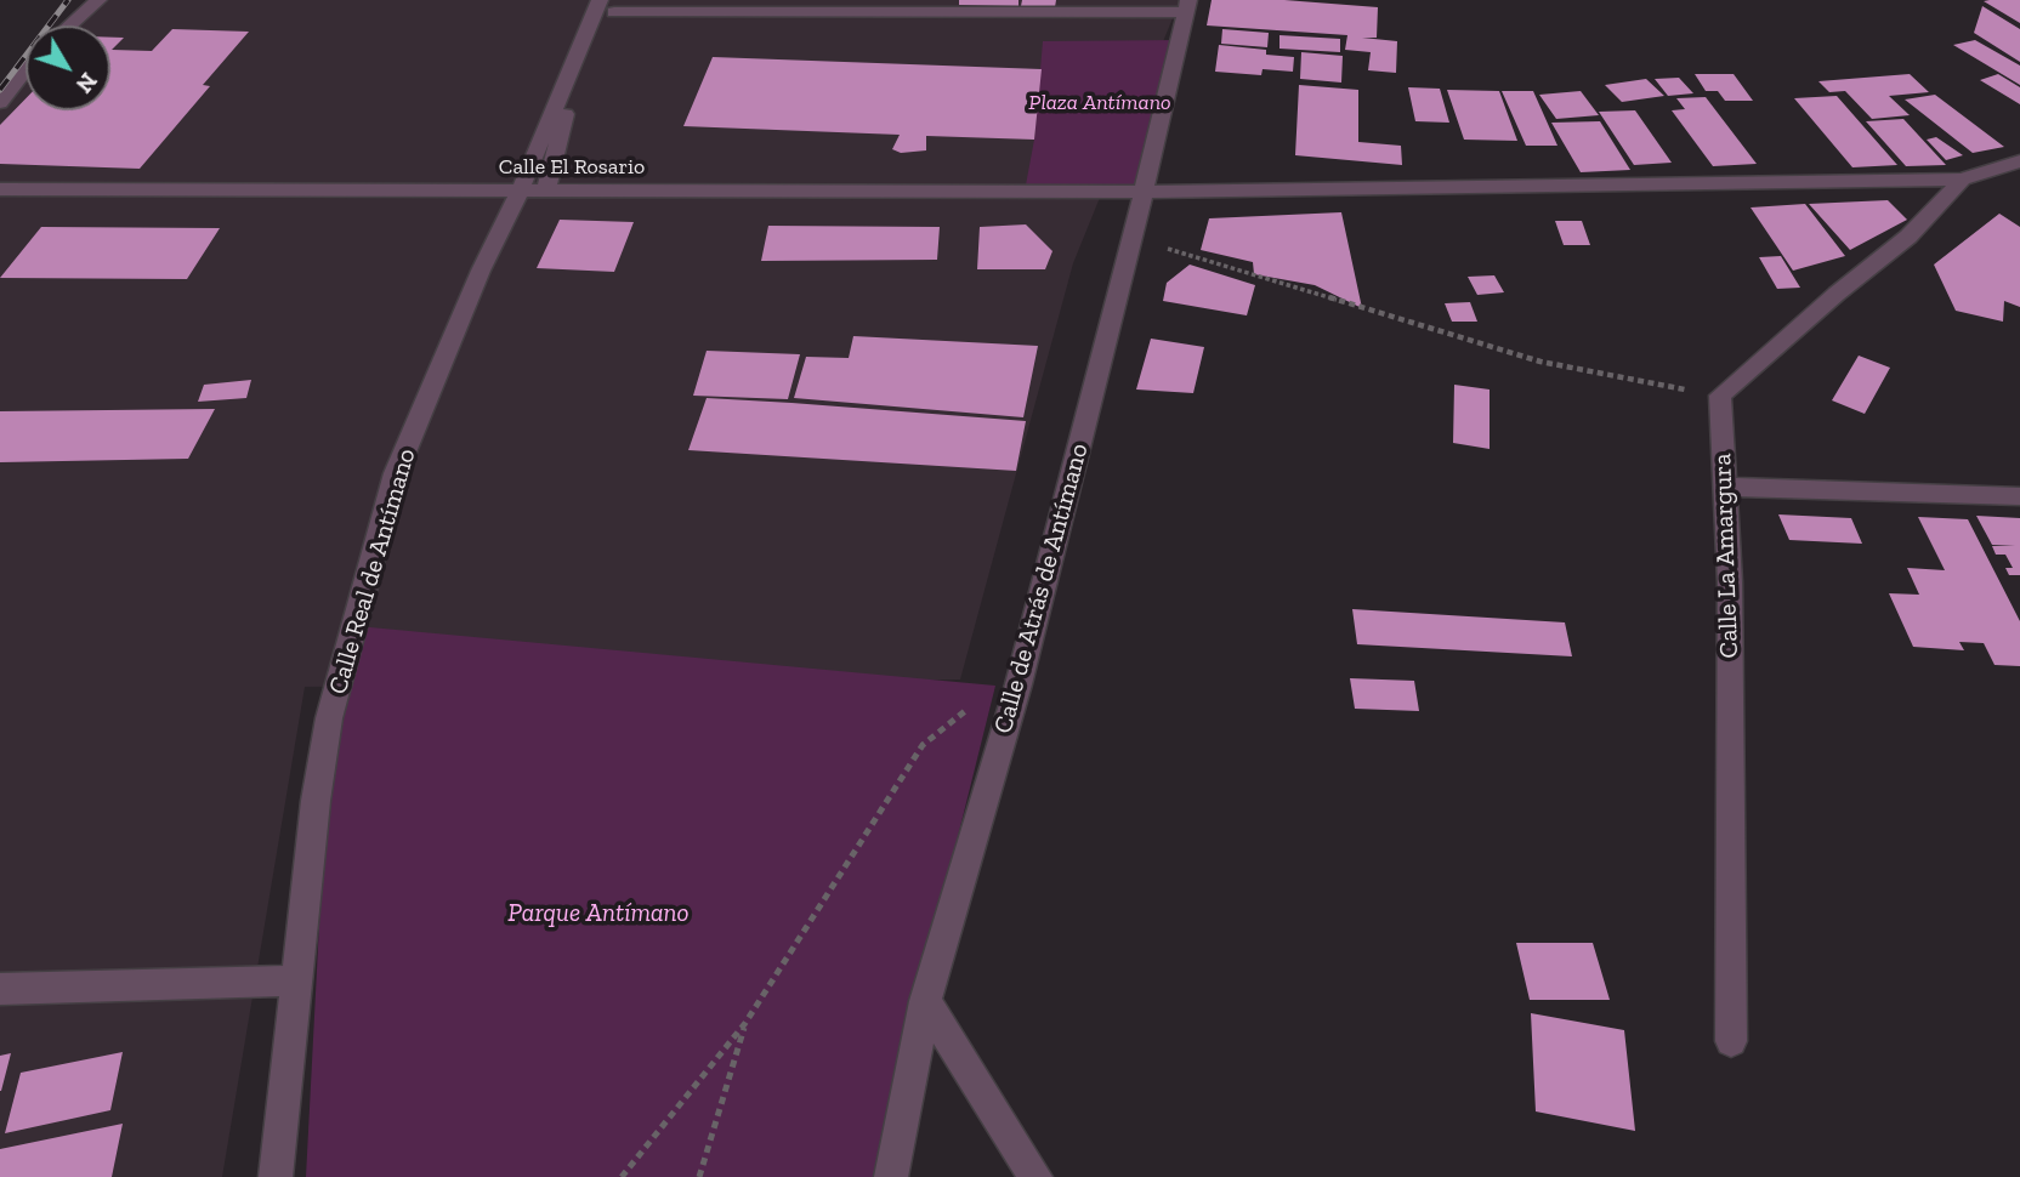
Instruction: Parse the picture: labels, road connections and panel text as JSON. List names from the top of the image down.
{
  "streets": {
    "street": [
      "Calle El Rosario",
      "Calle La Amargura",
      "Calle Real de Antímano",
      "Calle de Atrás de Antímano"
    ]
  },
  "crossings": [
    ["Calle El Rosario", "Calle Real de Antímano"],
    ["Calle El Rosario", "Calle de Atrás de Antímano"]
  ],
  "parks": ["Plaza Antímano", "Parque Antímano"],
  "north": "bottom right"
}
